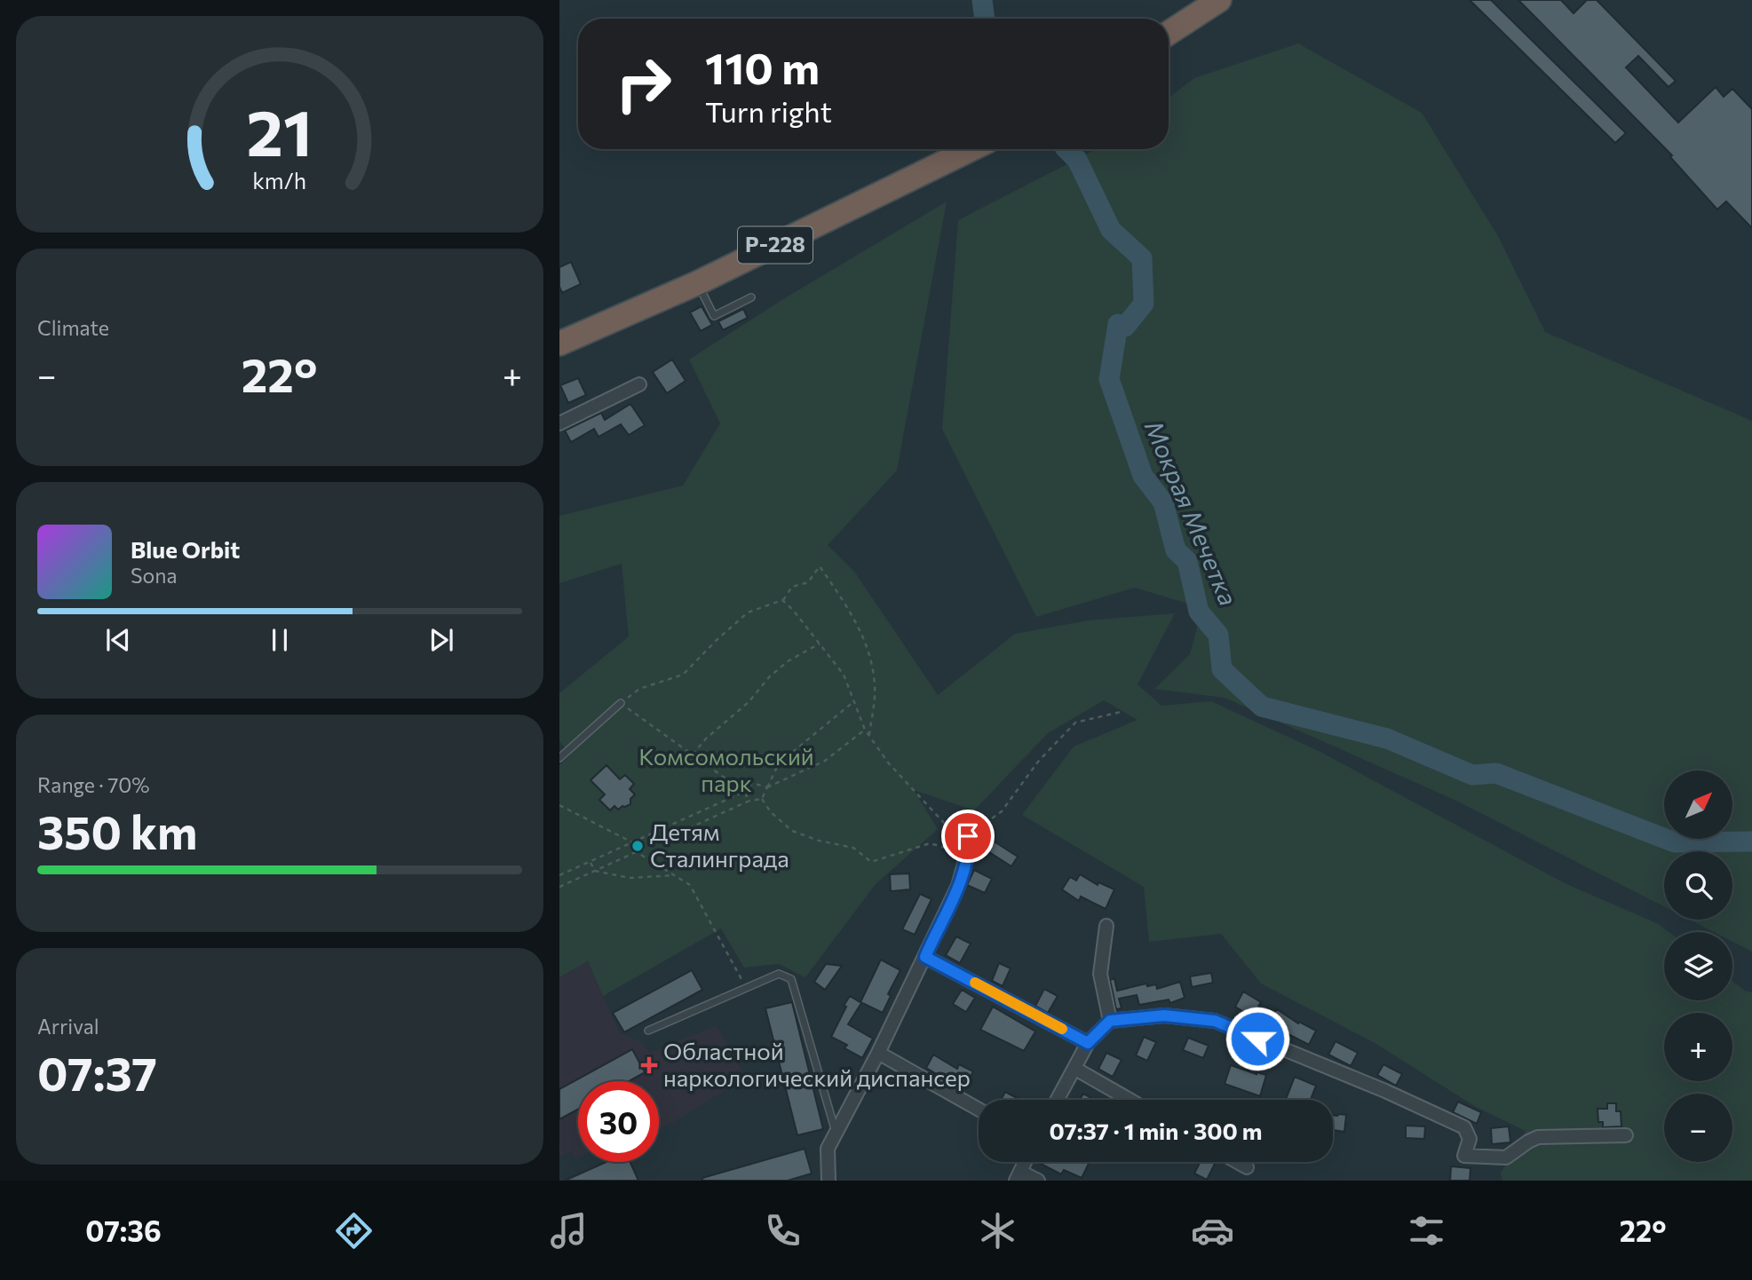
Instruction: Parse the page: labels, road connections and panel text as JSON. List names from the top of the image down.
{
  "streets": {
    "highway": ["Р-228"]
  },
  "water": ["Мокрая Мечетка"],
  "parks": ["Комсомольский парк"],
  "places": {
    "other": ["Детям Сталинграда"],
    "health": ["Областной наркологический диспансер"]
  },
  "north": "top right",
  "page": {
    "turn": ["110 m", "Turn right"],
    "tile": [
      "Climate",
      ["Range · 70%", "350 km"],
      ["Arrival", "07:37"]
    ],
    "heat": ["−", "22°", "+"],
    "song": ["Blue Orbit", "Sona"],
    "map_buttons": ["+", "−"],
    "limit": "30",
    "trip": "07:37 · 1 min · 300 m",
    "tabs": ["07:36", "22°"],
    "gauge": ["21", "km/h"]
  }
}
